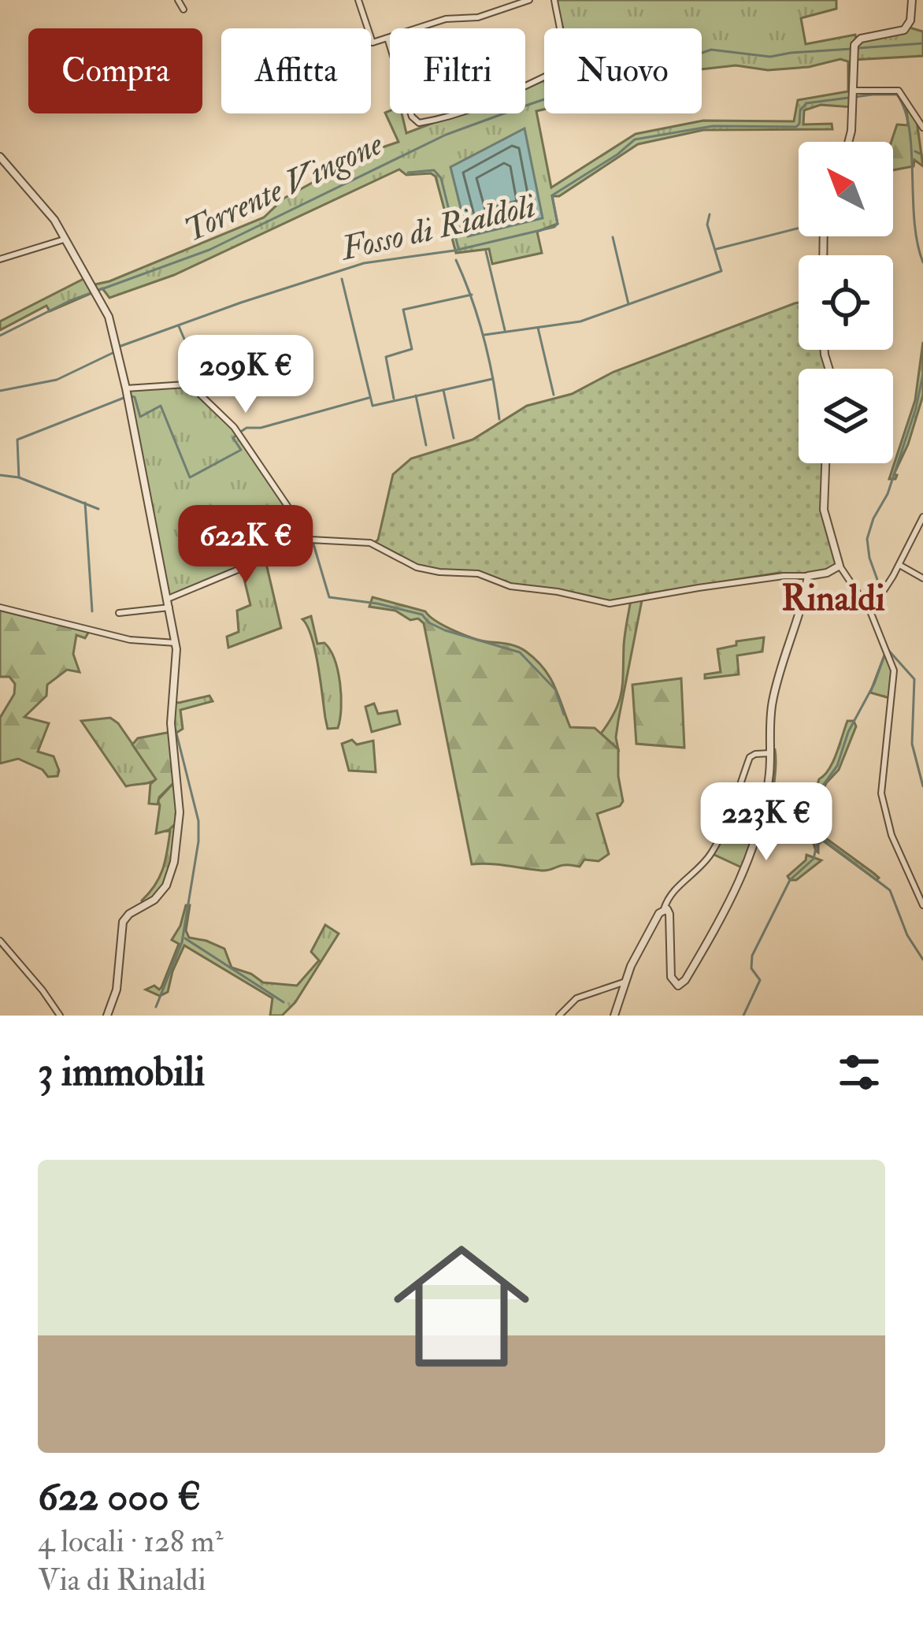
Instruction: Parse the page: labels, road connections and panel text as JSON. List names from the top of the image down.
{
  "districts": ["Rinaldi"],
  "water": ["Torrente Vingone", "Fosso di Rialdoli"],
  "north": "top left",
  "page": {
    "chip": [
      "Compra",
      "Affitta",
      "Filtri",
      "Nuovo"
    ],
    "price": ["209K €", "622K €", "223K €"],
    "heading": "3 immobili",
    "list": [
      {
        "name": "622 000 €",
        "note": "4 locali · 128 m² · Via di Rinaldi"
      }
    ]
  }
}
